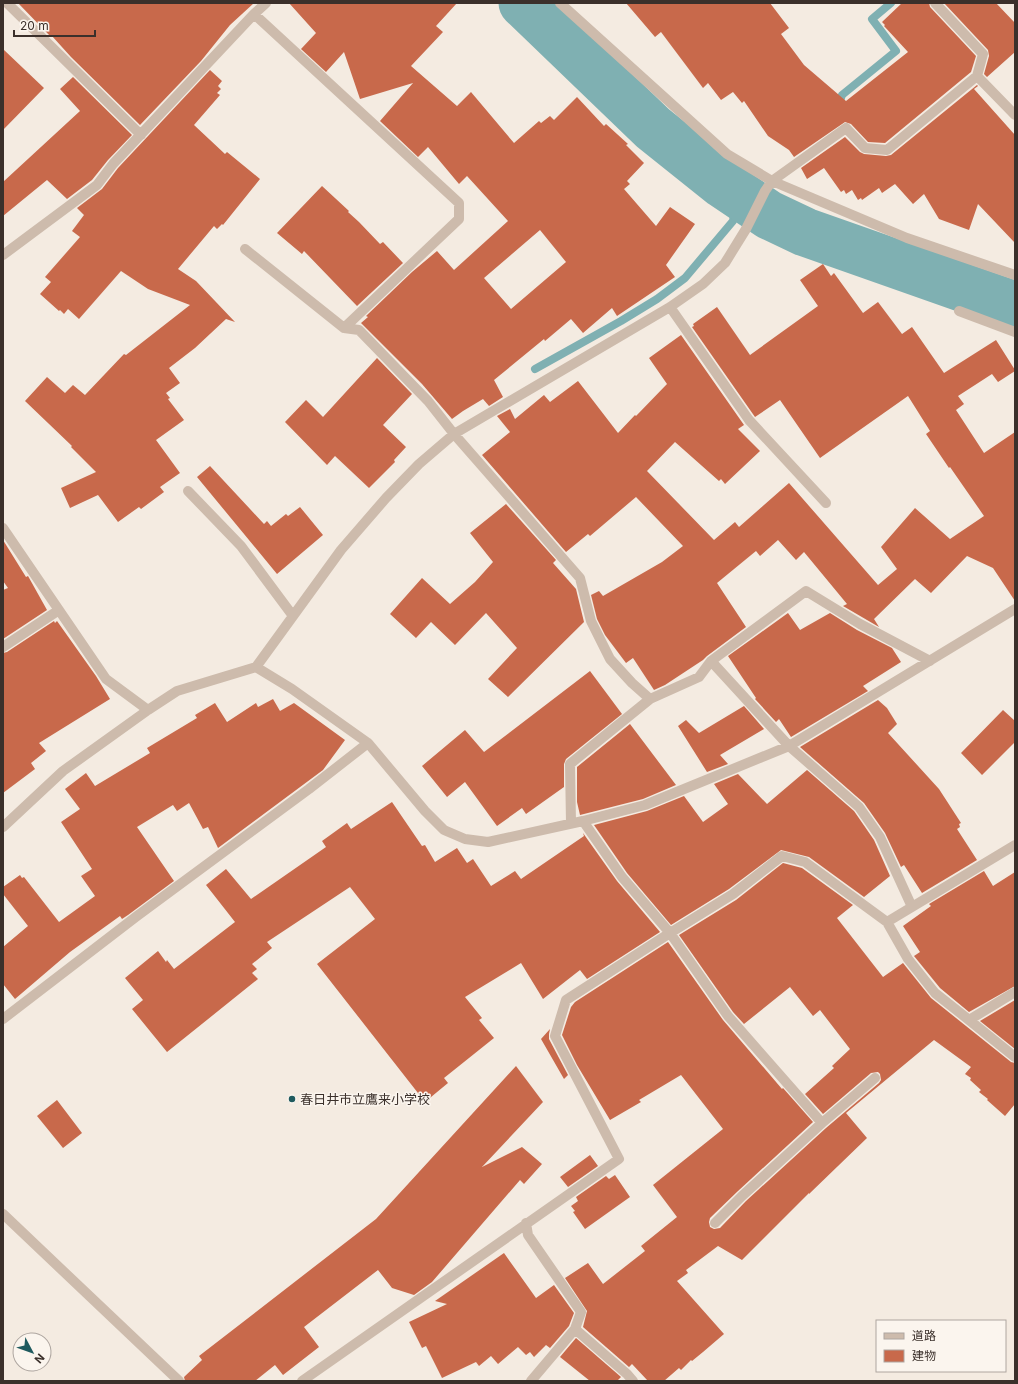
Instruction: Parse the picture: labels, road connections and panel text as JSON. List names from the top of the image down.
{
  "places": ["春日井市立鷹来小学校"],
  "legend": ["道路", "建物"],
  "scale_bar": "20 m",
  "north": "bottom right"
}
